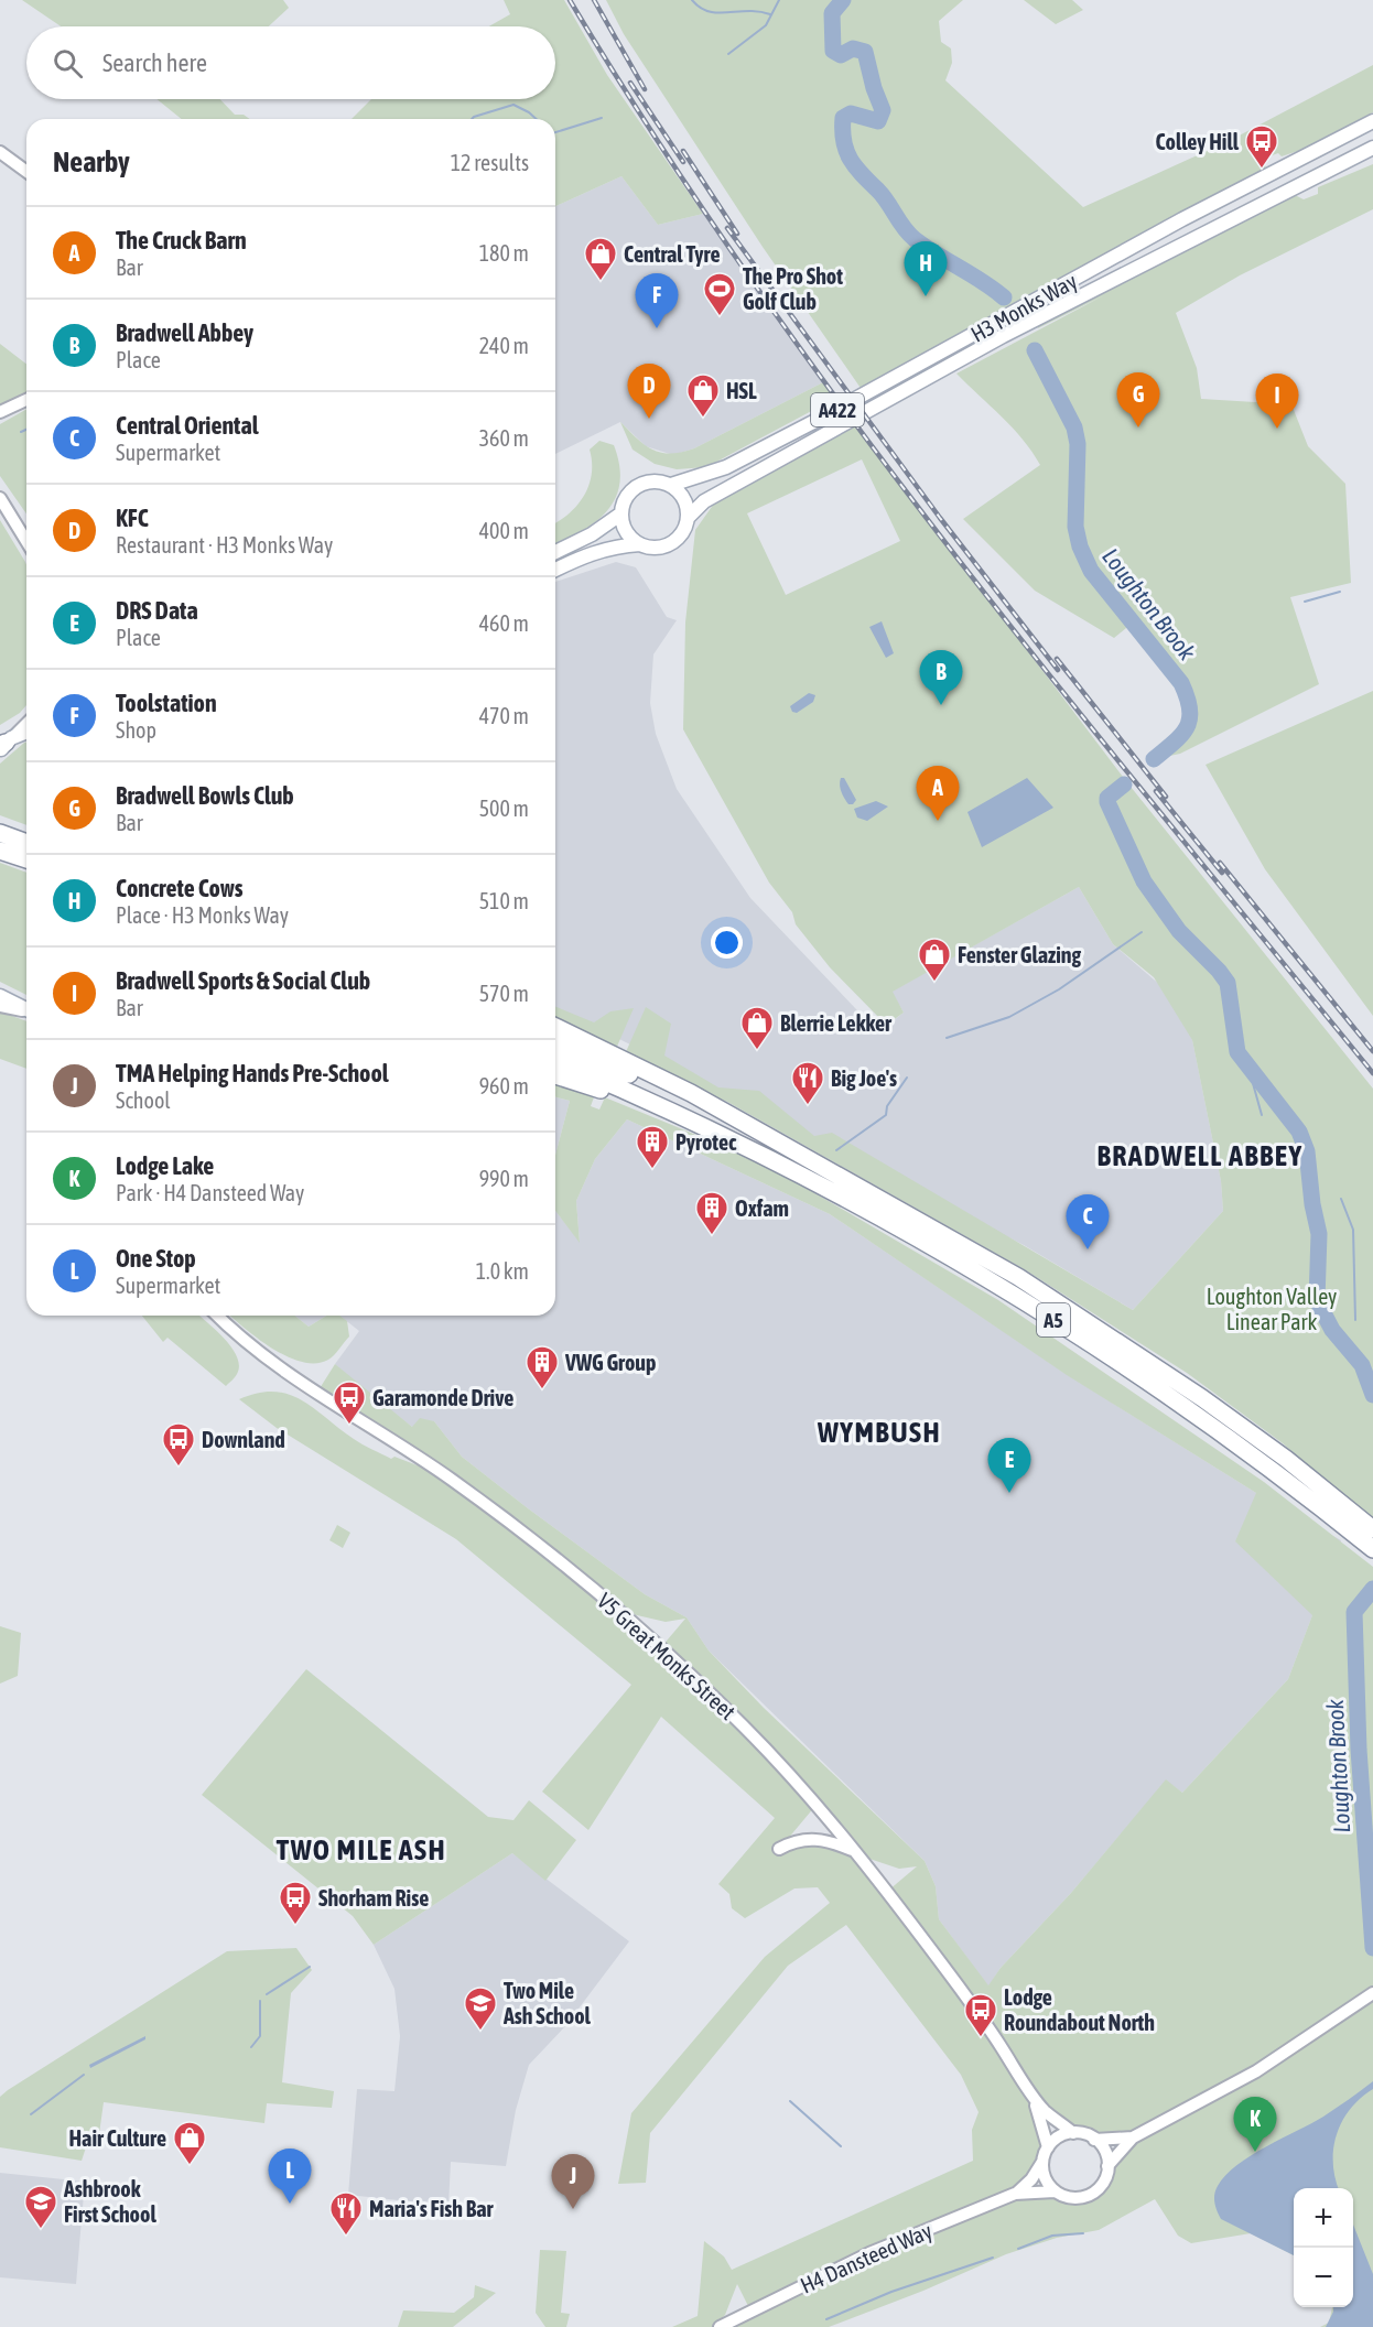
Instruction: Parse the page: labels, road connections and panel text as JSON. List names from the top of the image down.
{
  "streets": {
    "highway": ["A5"],
    "main road": ["H3 Monks Way", "A422"],
    "street": ["V5 Great Monks Street", "H4 Dansteed Way"]
  },
  "crossings": [
    ["V5 Great Monks Street", "H4 Dansteed Way"]
  ],
  "districts": ["BRADWELL ABBEY", "WYMBUSH", "TWO MILE ASH"],
  "water": ["Loughton Brook"],
  "parks": ["Loughton Valley Linear Park"],
  "places": {
    "bus stop": [
      "Colley Hill",
      "Garamonde Drive",
      "Downland",
      "Shorham Rise",
      "Lodge Roundabout North"
    ],
    "shop": [
      "Central Tyre",
      "HSL",
      "Fenster Glazing",
      "Blerrie Lekker",
      "Hair Culture"
    ],
    "sports": ["The Pro Shot Golf Club"],
    "restaurant": ["Big Joe's", "Maria's Fish Bar"],
    "building": ["Pyrotec", "Oxfam", "VWG Group"],
    "school or university": ["Two Mile Ash School", "Ashbrook First School"]
  },
  "page": {
    "search": "Search here",
    "heading": ["Nearby", "12 results"],
    "list": [
      {
        "mark": "A",
        "name": "The Cruck Barn",
        "note": "Bar",
        "value": "180 m"
      },
      {
        "mark": "B",
        "name": "Bradwell Abbey",
        "note": "Place",
        "value": "240 m"
      },
      {
        "mark": "C",
        "name": "Central Oriental",
        "note": "Supermarket",
        "value": "360 m"
      },
      {
        "mark": "D",
        "name": "KFC",
        "note": "Restaurant · H3 Monks Way",
        "value": "400 m"
      },
      {
        "mark": "E",
        "name": "DRS Data",
        "note": "Place",
        "value": "460 m"
      },
      {
        "mark": "F",
        "name": "Toolstation",
        "note": "Shop",
        "value": "470 m"
      },
      {
        "mark": "G",
        "name": "Bradwell Bowls Club",
        "note": "Bar",
        "value": "500 m"
      },
      {
        "mark": "H",
        "name": "Concrete Cows",
        "note": "Place · H3 Monks Way",
        "value": "510 m"
      },
      {
        "mark": "I",
        "name": "Bradwell Sports & Social Club",
        "note": "Bar",
        "value": "570 m"
      },
      {
        "mark": "J",
        "name": "TMA Helping Hands Pre-School",
        "note": "School",
        "value": "960 m"
      },
      {
        "mark": "K",
        "name": "Lodge Lake",
        "note": "Park · H4 Dansteed Way",
        "value": "990 m"
      },
      {
        "mark": "L",
        "name": "One Stop",
        "note": "Supermarket",
        "value": "1.0 km"
      }
    ],
    "pins": [
      "H",
      "F",
      "D",
      "G",
      "I",
      "B",
      "A",
      "C",
      "E",
      "K",
      "L",
      "J"
    ],
    "map_buttons": ["+", "−"]
  }
}
